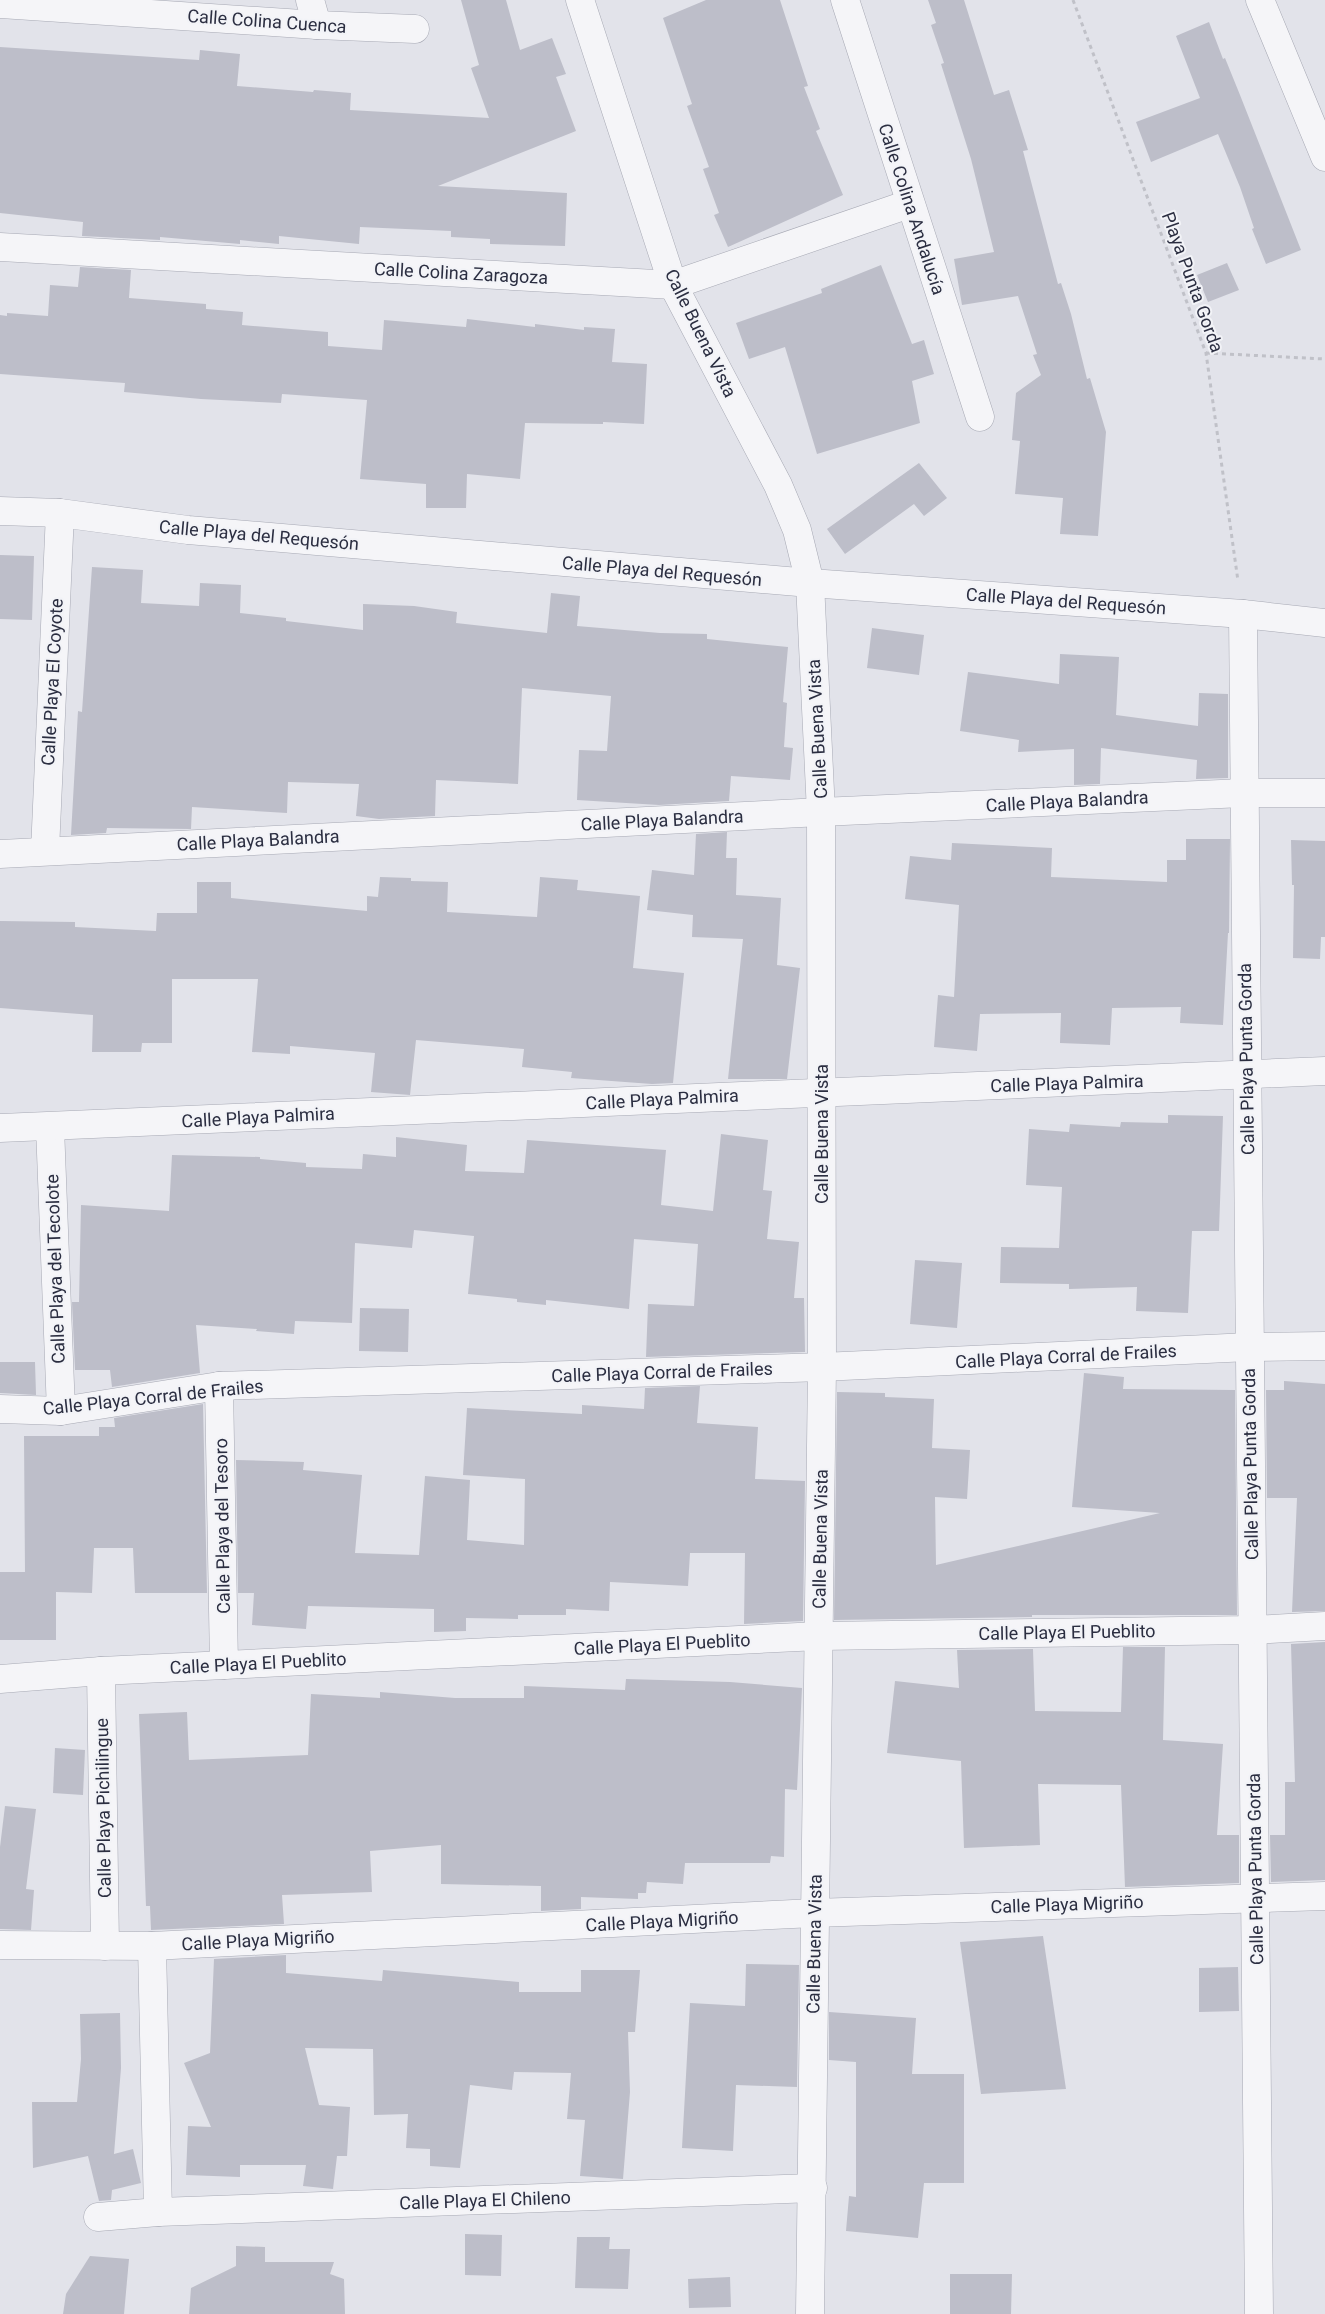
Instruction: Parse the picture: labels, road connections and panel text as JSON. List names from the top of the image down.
{
  "streets": {
    "street": [
      "Calle Colina Cuenca",
      "Calle Colina Andalucía",
      "Calle Colina Zaragoza",
      "Calle Buena Vista",
      "Calle Playa del Requesón",
      "Calle Playa El Coyote",
      "Calle Playa Balandra",
      "Calle Playa Punta Gorda",
      "Calle Playa Palmira",
      "Calle Playa del Tecolote",
      "Calle Playa Corral de Frailes",
      "Calle Playa del Tesoro",
      "Calle Playa El Pueblito",
      "Calle Playa Pichilingue",
      "Calle Playa Migriño",
      "Calle Playa El Chileno"
    ],
    "path": ["Playa Punta Gorda"]
  },
  "crossings": [
    ["Calle Colina Andalucía", "Calle Colina Zaragoza"],
    ["Calle Colina Zaragoza", "Calle Buena Vista"],
    ["Playa Punta Gorda", "Calle Playa del Requesón"],
    ["Playa Punta Gorda", "Calle Playa Punta Gorda"],
    ["Calle Buena Vista", "Calle Playa del Requesón"],
    ["Calle Buena Vista", "Calle Playa Balandra"],
    ["Calle Buena Vista", "Calle Playa Palmira"],
    ["Calle Buena Vista", "Calle Playa Corral de Frailes"],
    ["Calle Buena Vista", "Calle Playa El Pueblito"],
    ["Calle Buena Vista", "Calle Playa Migriño"],
    ["Calle Buena Vista", "Calle Playa El Chileno"],
    ["Calle Playa del Requesón", "Calle Playa El Coyote"],
    ["Calle Playa del Requesón", "Calle Playa Punta Gorda"],
    ["Calle Playa El Coyote", "Calle Playa Balandra"],
    ["Calle Playa Balandra", "Calle Playa Punta Gorda"],
    ["Calle Playa Punta Gorda", "Calle Playa Palmira"],
    ["Calle Playa Punta Gorda", "Calle Playa Corral de Frailes"],
    ["Calle Playa Punta Gorda", "Calle Playa El Pueblito"],
    ["Calle Playa Punta Gorda", "Calle Playa Migriño"],
    ["Calle Playa Palmira", "Calle Playa del Tecolote"],
    ["Calle Playa del Tecolote", "Calle Playa Corral de Frailes"],
    ["Calle Playa Corral de Frailes", "Calle Playa del Tesoro"],
    ["Calle Playa del Tesoro", "Calle Playa El Pueblito"],
    ["Calle Playa El Pueblito", "Calle Playa Pichilingue"],
    ["Calle Playa Pichilingue", "Calle Playa Migriño"]
  ]
}
